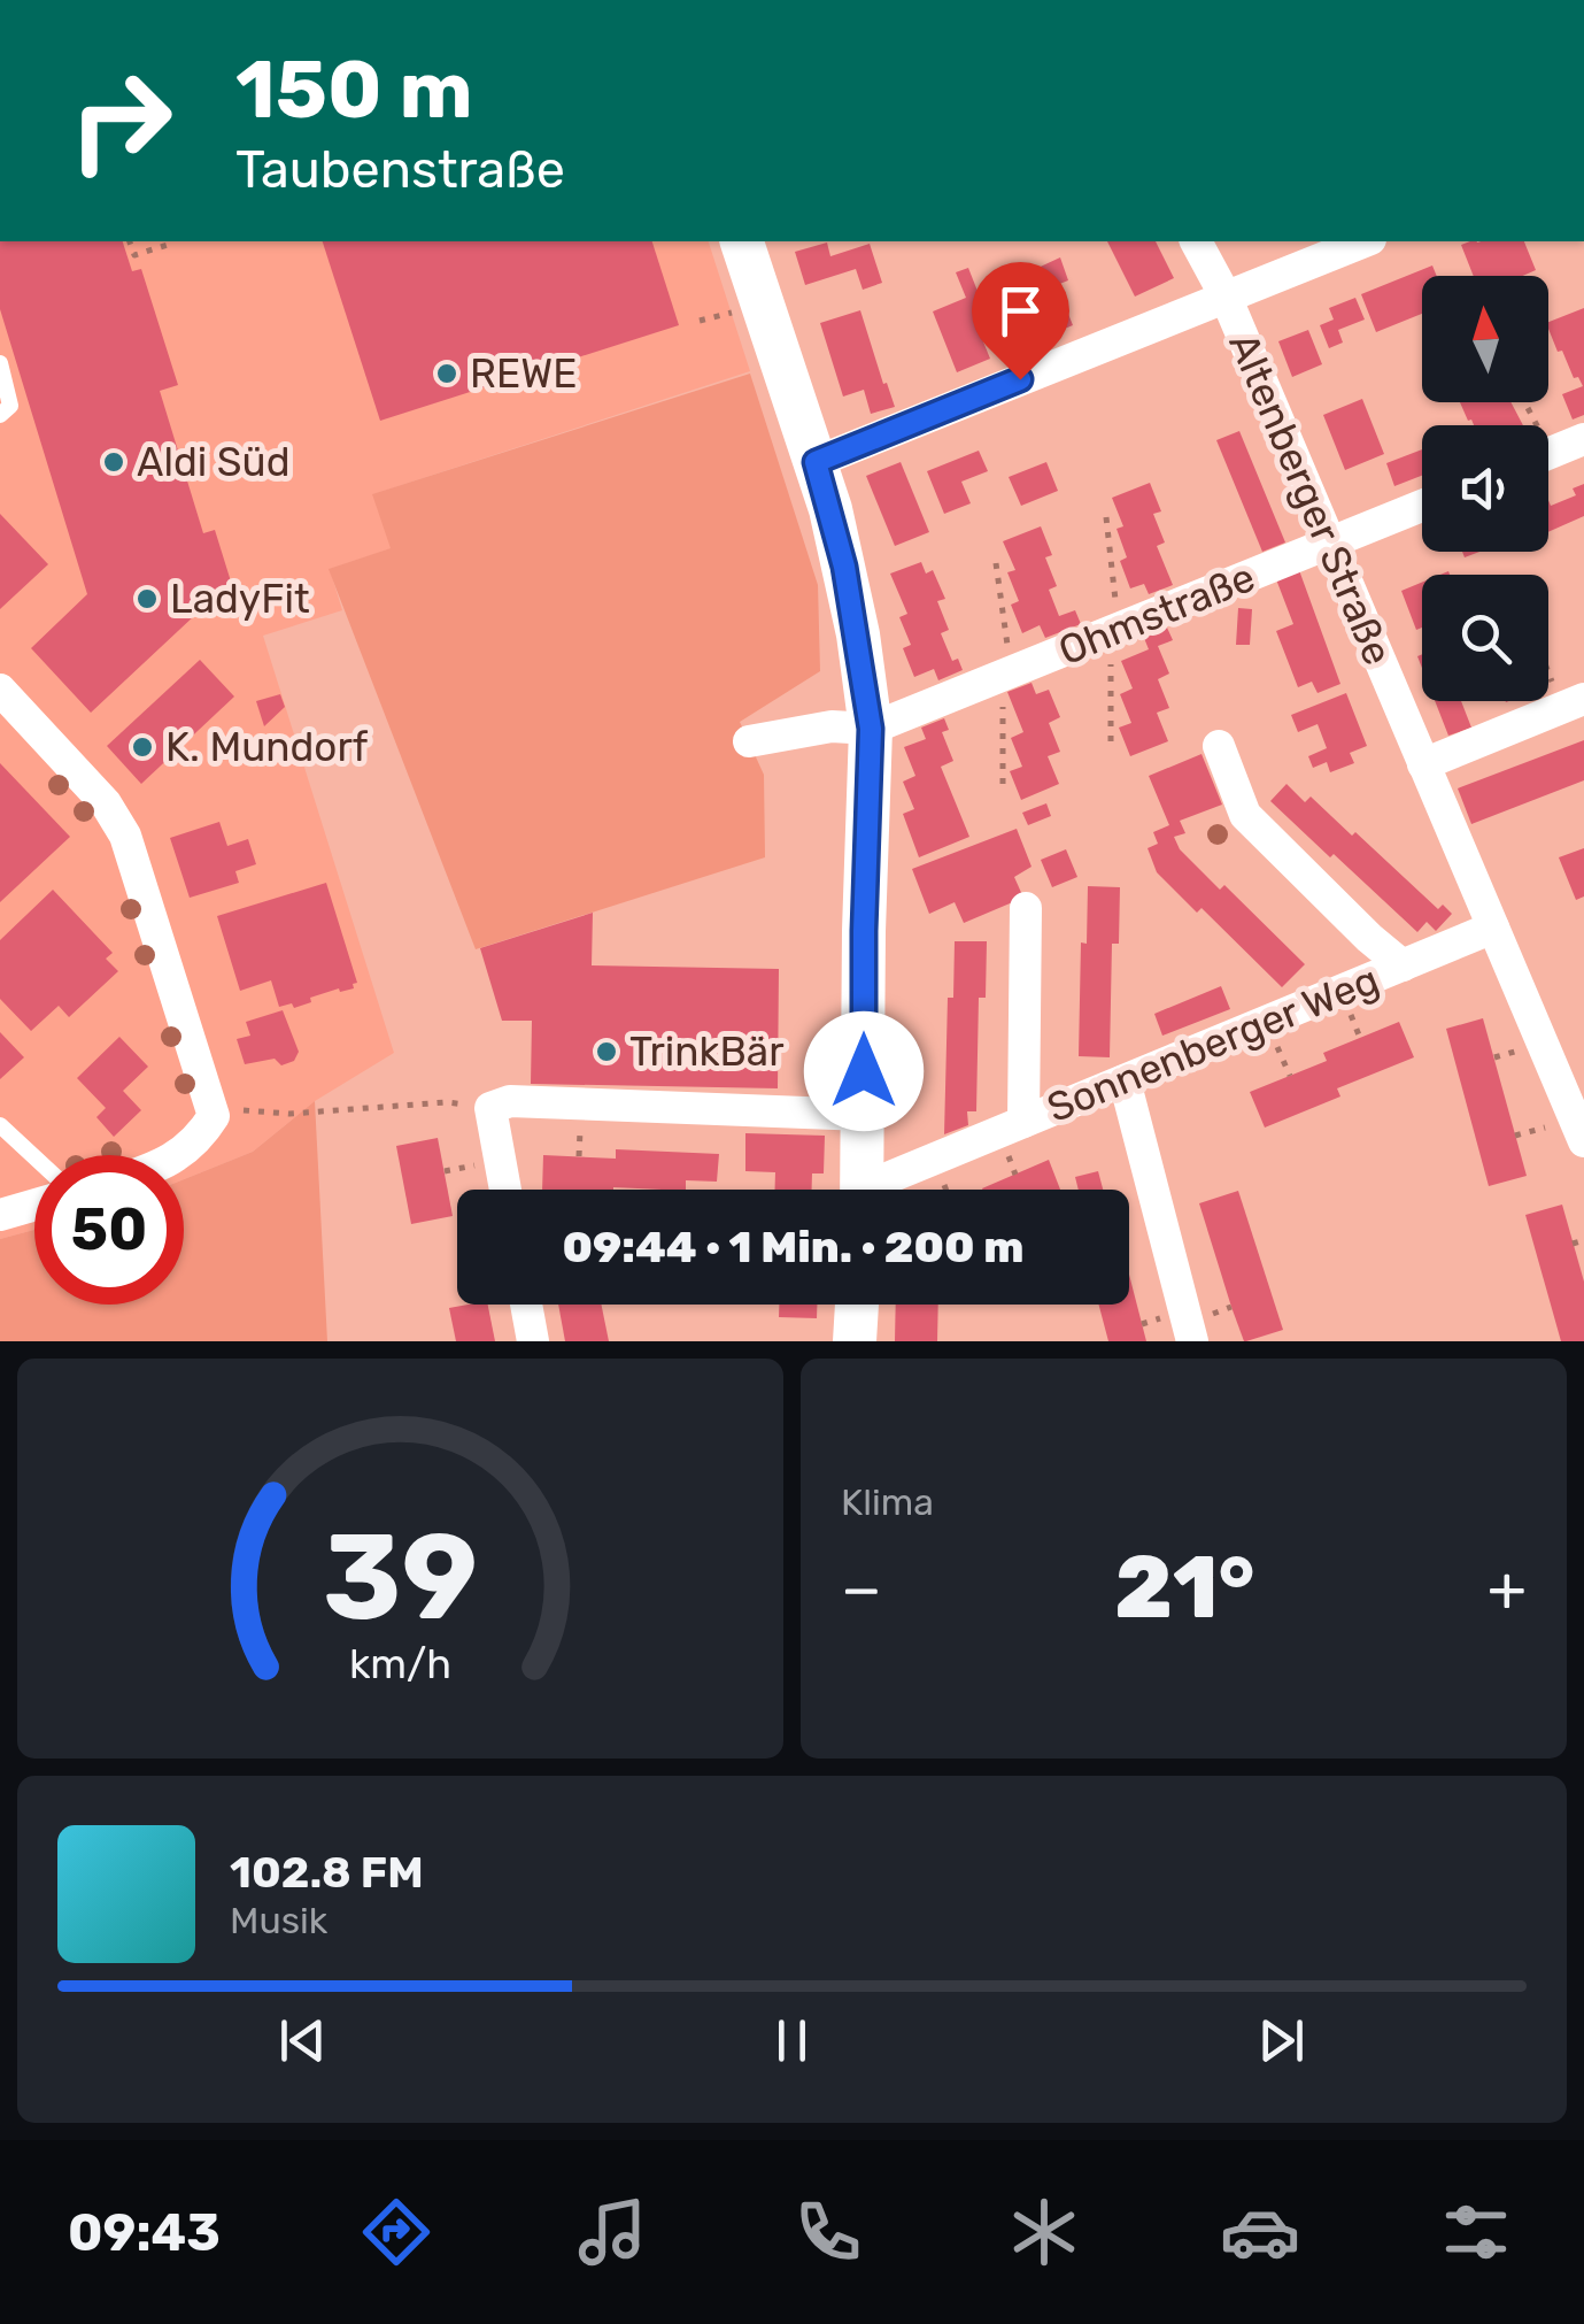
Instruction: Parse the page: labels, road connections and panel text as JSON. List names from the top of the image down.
{
  "streets": {
    "street": ["Altenberger Straße", "Ohmstraße", "Sonnenberger Weg"]
  },
  "crossings": [
    ["Altenberger Straße", "Ohmstraße"],
    ["Altenberger Straße", "Sonnenberger Weg"]
  ],
  "places": [
    "REWE",
    "Aldi Süd",
    "LadyFit",
    "K. Mundorf",
    "TrinkBär"
  ],
  "north": "top",
  "page": {
    "turn": ["150 m", "Taubenstraße"],
    "limit": "50",
    "trip": "09:44 · 1 Min. · 200 m",
    "tile": "Klima",
    "heat": ["−", "21°", "+"],
    "song": ["102.8 FM", "Musik"],
    "tabs": "09:43",
    "gauge": ["39", "km/h"]
  }
}
